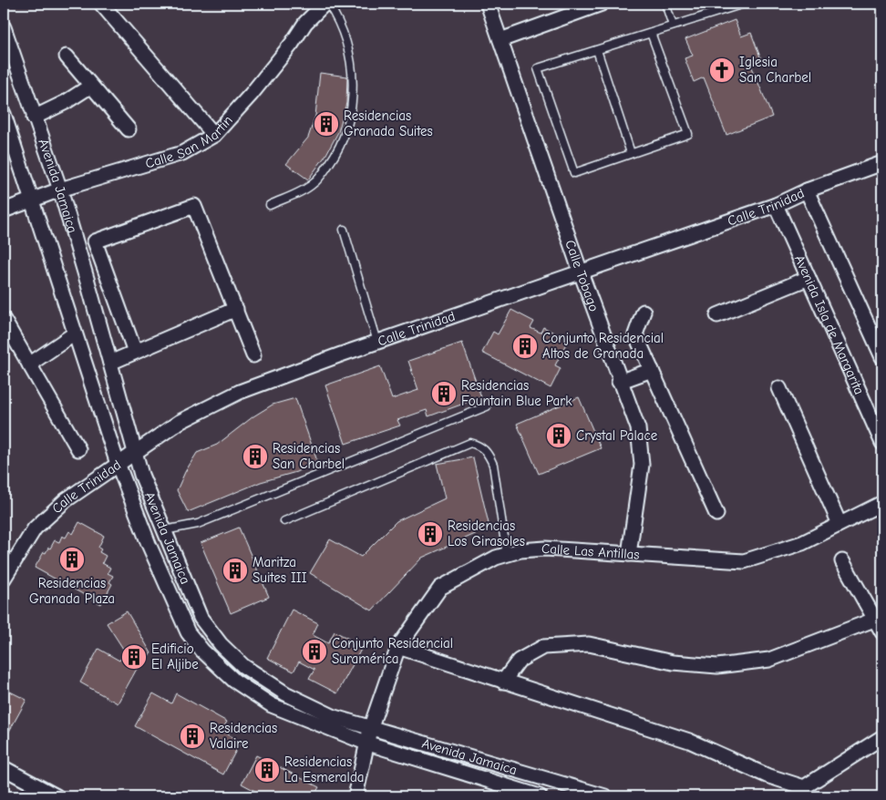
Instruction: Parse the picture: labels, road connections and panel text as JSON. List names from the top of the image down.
{
  "streets": {
    "street": [
      "Calle San Martín",
      "Avenida Jamaica",
      "Calle Trinidad",
      "Calle Tobago",
      "Avenida Isla de Margarita",
      "Calle Las Antillas"
    ]
  },
  "crossings": [
    ["Calle San Martín", "Avenida Jamaica"],
    ["Avenida Jamaica", "Calle Trinidad"],
    ["Avenida Jamaica", "Calle Las Antillas"],
    ["Calle Trinidad", "Calle Tobago"],
    ["Calle Trinidad", "Avenida Isla de Margarita"],
    ["Calle Tobago", "Calle Las Antillas"]
  ],
  "places": {
    "church": ["Iglesia San Charbel"],
    "building": [
      "Residencias Granada Suites",
      "Conjunto Residencial Altos de Granada",
      "Residencias Fountain Blue Park",
      "Crystal Palace",
      "Residencias San Charbel",
      "Residencias Los Girasoles",
      "Residencias Granada Plaza",
      "Maritza Suites III",
      "Conjunto Residencial Suramérica",
      "Edificio El Aljibe",
      "Residencias Valaire",
      "Residencias La Esmeralda"
    ]
  }
}
